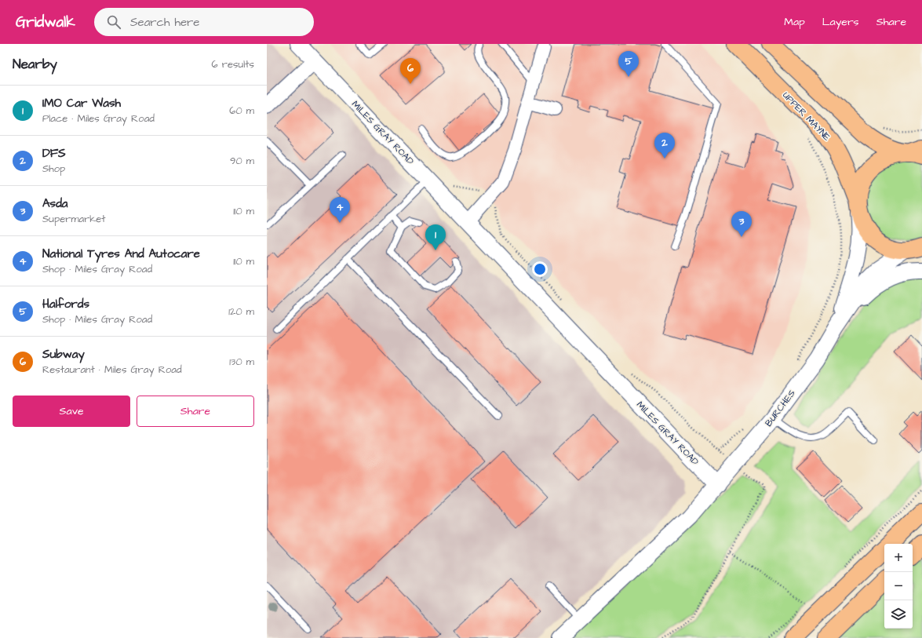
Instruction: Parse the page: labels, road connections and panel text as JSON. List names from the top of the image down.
{
  "streets": {
    "main road": ["UPPER MAYNE"],
    "street": ["MILES GRAY ROAD", "BURCHES"]
  },
  "crossings": [
    ["UPPER MAYNE", "BURCHES"],
    ["MILES GRAY ROAD", "BURCHES"]
  ],
  "page": {
    "header": "Gridwalk",
    "search": "Search here",
    "nav": ["Map", "Layers", "Share"],
    "heading": ["Nearby", "6 results"],
    "pins": [
      "5",
      "6",
      "2",
      "4",
      "3",
      "1"
    ],
    "list": [
      {
        "mark": "1",
        "name": "IMO Car Wash",
        "note": "Place · Miles Gray Road",
        "value": "60 m"
      },
      {
        "mark": "2",
        "name": "DFS",
        "note": "Shop",
        "value": "90 m"
      },
      {
        "mark": "3",
        "name": "Asda",
        "note": "Supermarket",
        "value": "110 m"
      },
      {
        "mark": "4",
        "name": "National Tyres And Autocare",
        "note": "Shop · Miles Gray Road",
        "value": "110 m"
      },
      {
        "mark": "5",
        "name": "Halfords",
        "note": "Shop · Miles Gray Road",
        "value": "120 m"
      },
      {
        "mark": "6",
        "name": "Subway",
        "note": "Restaurant · Miles Gray Road",
        "value": "130 m"
      }
    ],
    "buttons": ["Save", "Share"],
    "map_buttons": ["+", "−"]
  }
}
